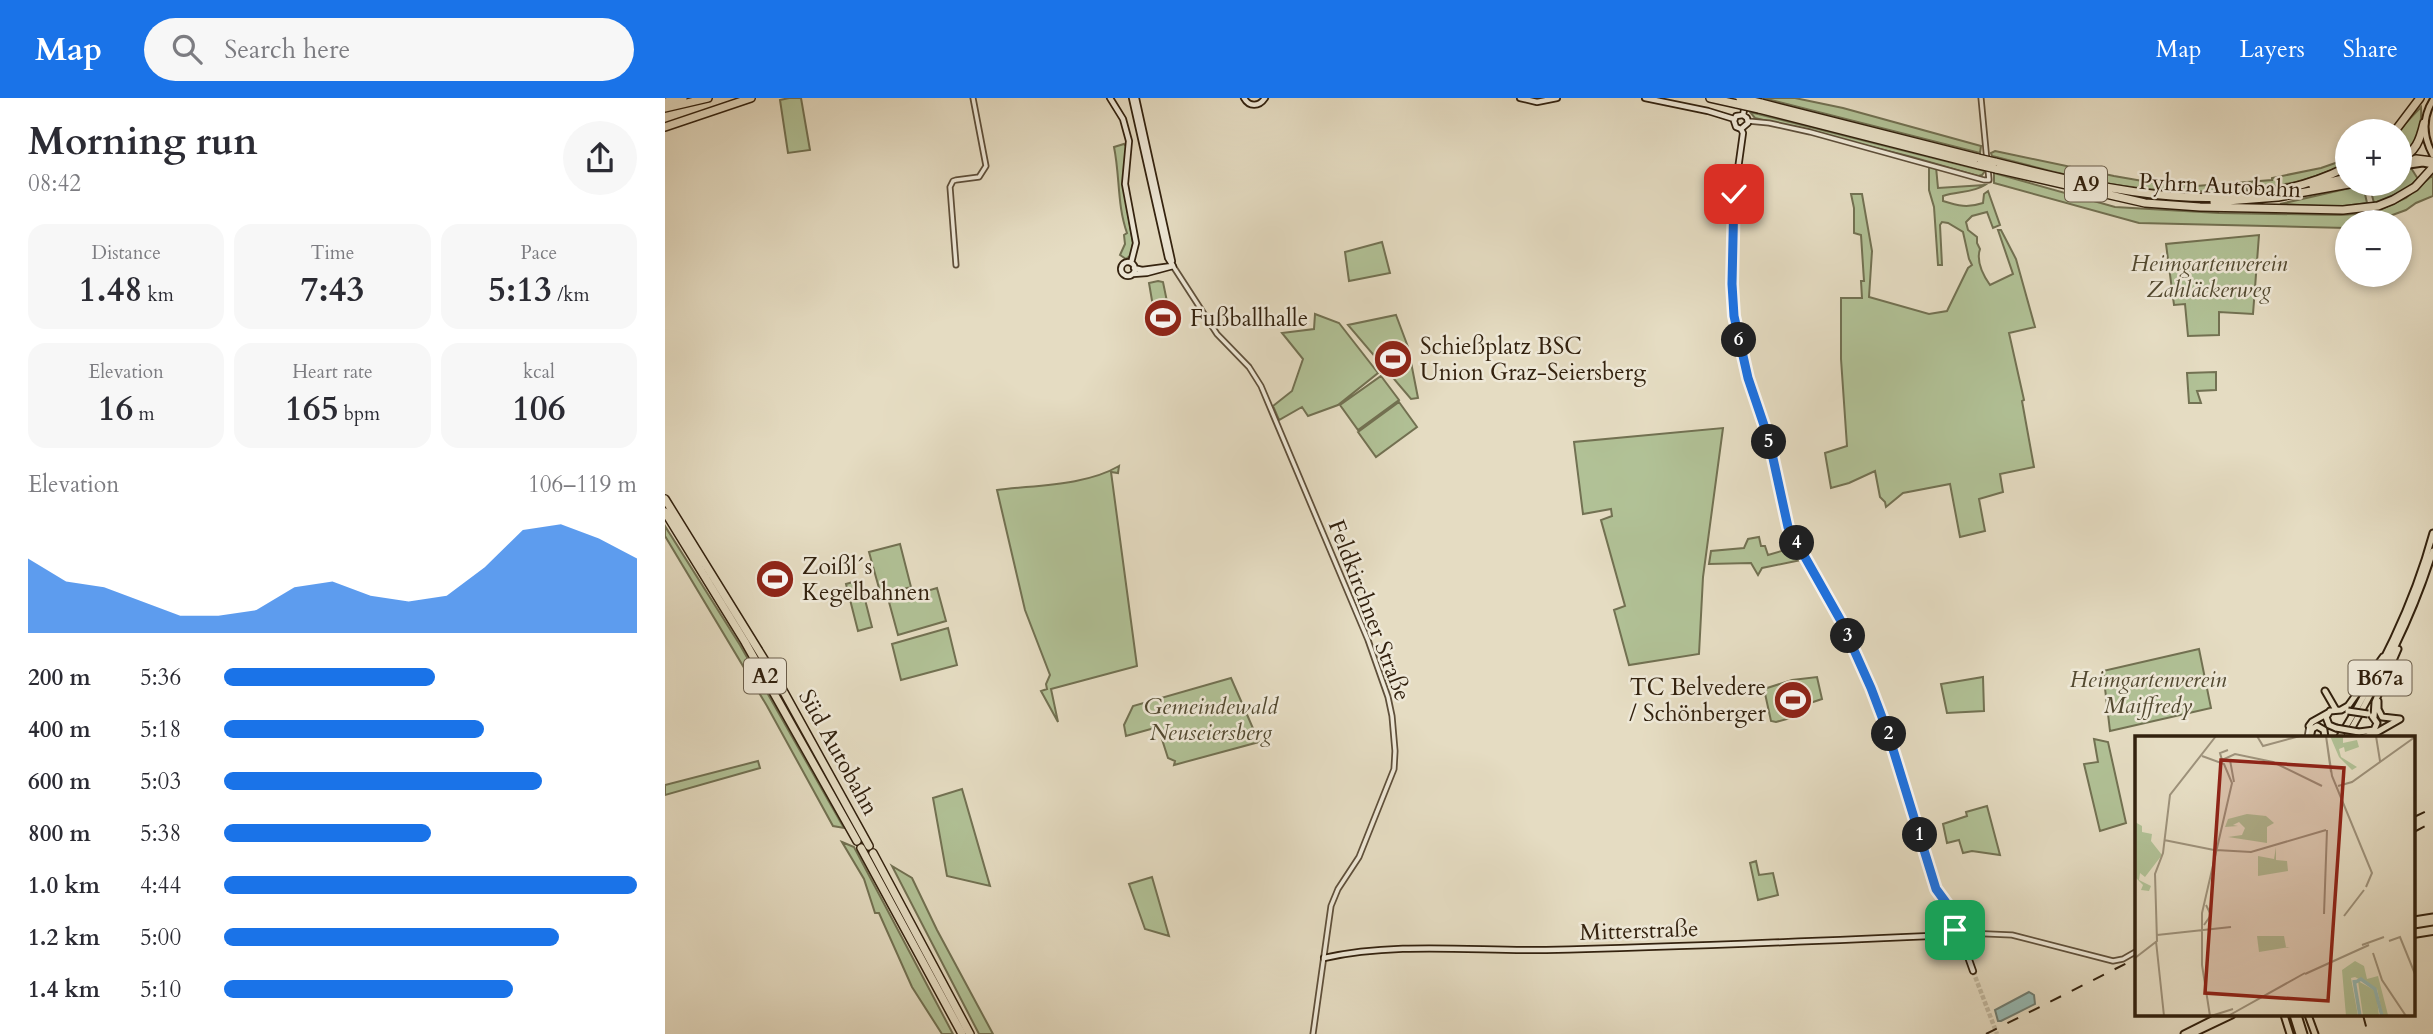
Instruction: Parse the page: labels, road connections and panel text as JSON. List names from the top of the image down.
{
  "streets": {
    "highway": [
      "A9",
      "Pyhrn Autobahn",
      "A2",
      "Süd Autobahn"
    ],
    "main road": ["Feldkirchner Straße", "B67a", "Mitterstraße"]
  },
  "crossings": [
    ["Feldkirchner Straße", "Mitterstraße"]
  ],
  "parks": ["Heimgartenverein Zahläckerweg", "Heimgartenverein Maiffredy", "Gemeindewald Neuseiersberg"],
  "places": {
    "sports": [
      "Fußballhalle",
      "Schießplatz BSC Union Graz-Seiersberg",
      "Zoißl´s Kegelbahnen",
      "TC Belvedere / Schönberger"
    ]
  },
  "page": {
    "header": "Map",
    "search": "Search here",
    "nav": ["Map", "Layers", "Share"],
    "heading": ["Morning run", "08:42"],
    "map_buttons": ["+", "−"],
    "stats": [
      ["Distance", "1.48 km"],
      ["Time", "7:43"],
      ["Pace", "5:13 /km"],
      ["Elevation", "16 m"],
      ["Heart rate", "165 bpm"],
      ["kcal", "106"]
    ],
    "pins": [
      "6",
      "5",
      "4",
      "3",
      "2",
      "1"
    ],
    "chart": ["Elevation", "106–119 m"],
    "list": [
      {
        "name": "200 m",
        "note": "5:36"
      },
      {
        "name": "400 m",
        "note": "5:18"
      },
      {
        "name": "600 m",
        "note": "5:03"
      },
      {
        "name": "800 m",
        "note": "5:38"
      },
      {
        "name": "1.0 km",
        "note": "4:44"
      },
      {
        "name": "1.2 km",
        "note": "5:00"
      },
      {
        "name": "1.4 km",
        "note": "5:10"
      }
    ]
  }
}
